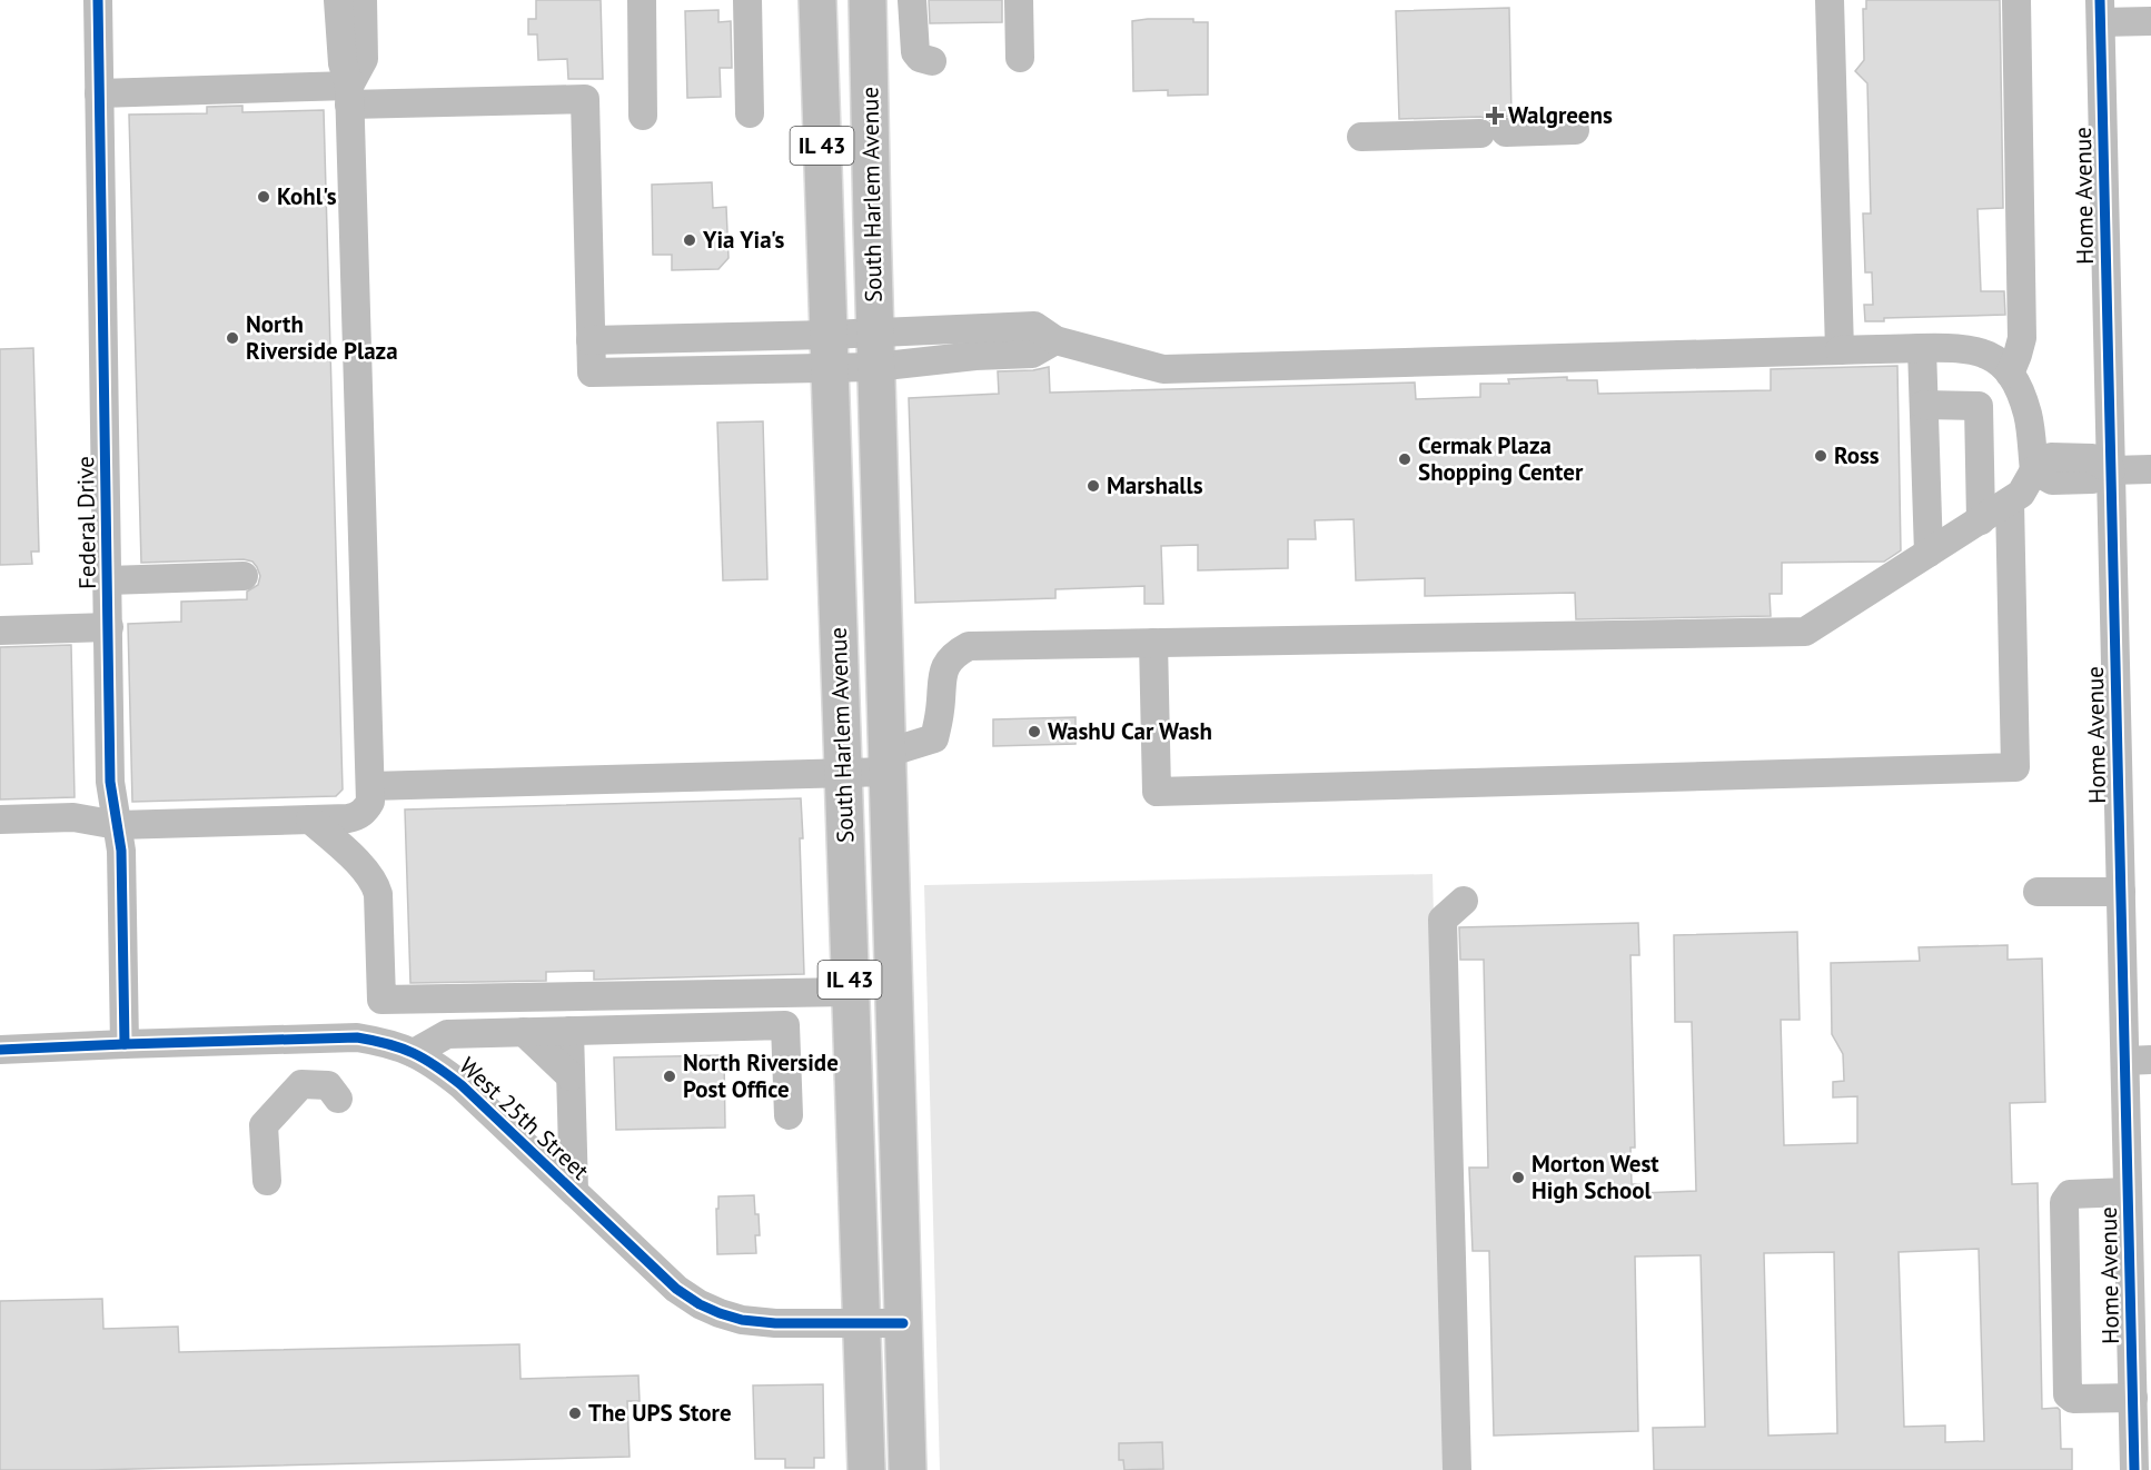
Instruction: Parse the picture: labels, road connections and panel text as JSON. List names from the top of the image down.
{
  "streets": {
    "main road": ["IL 43", "South Harlem Avenue"],
    "street": ["Home Avenue", "Federal Drive", "West 25th Street"]
  },
  "crossings": [
    ["South Harlem Avenue", "West 25th Street"],
    ["Federal Drive", "West 25th Street"]
  ],
  "places": {
    "health": ["Walgreens"],
    "other": [
      "Kohl's",
      "Yia Yia's",
      "North Riverside Plaza",
      "Ross",
      "Cermak Plaza Shopping Center",
      "Marshalls",
      "WashU Car Wash",
      "North Riverside Post Office",
      "Morton West High School",
      "The UPS Store"
    ]
  }
}
